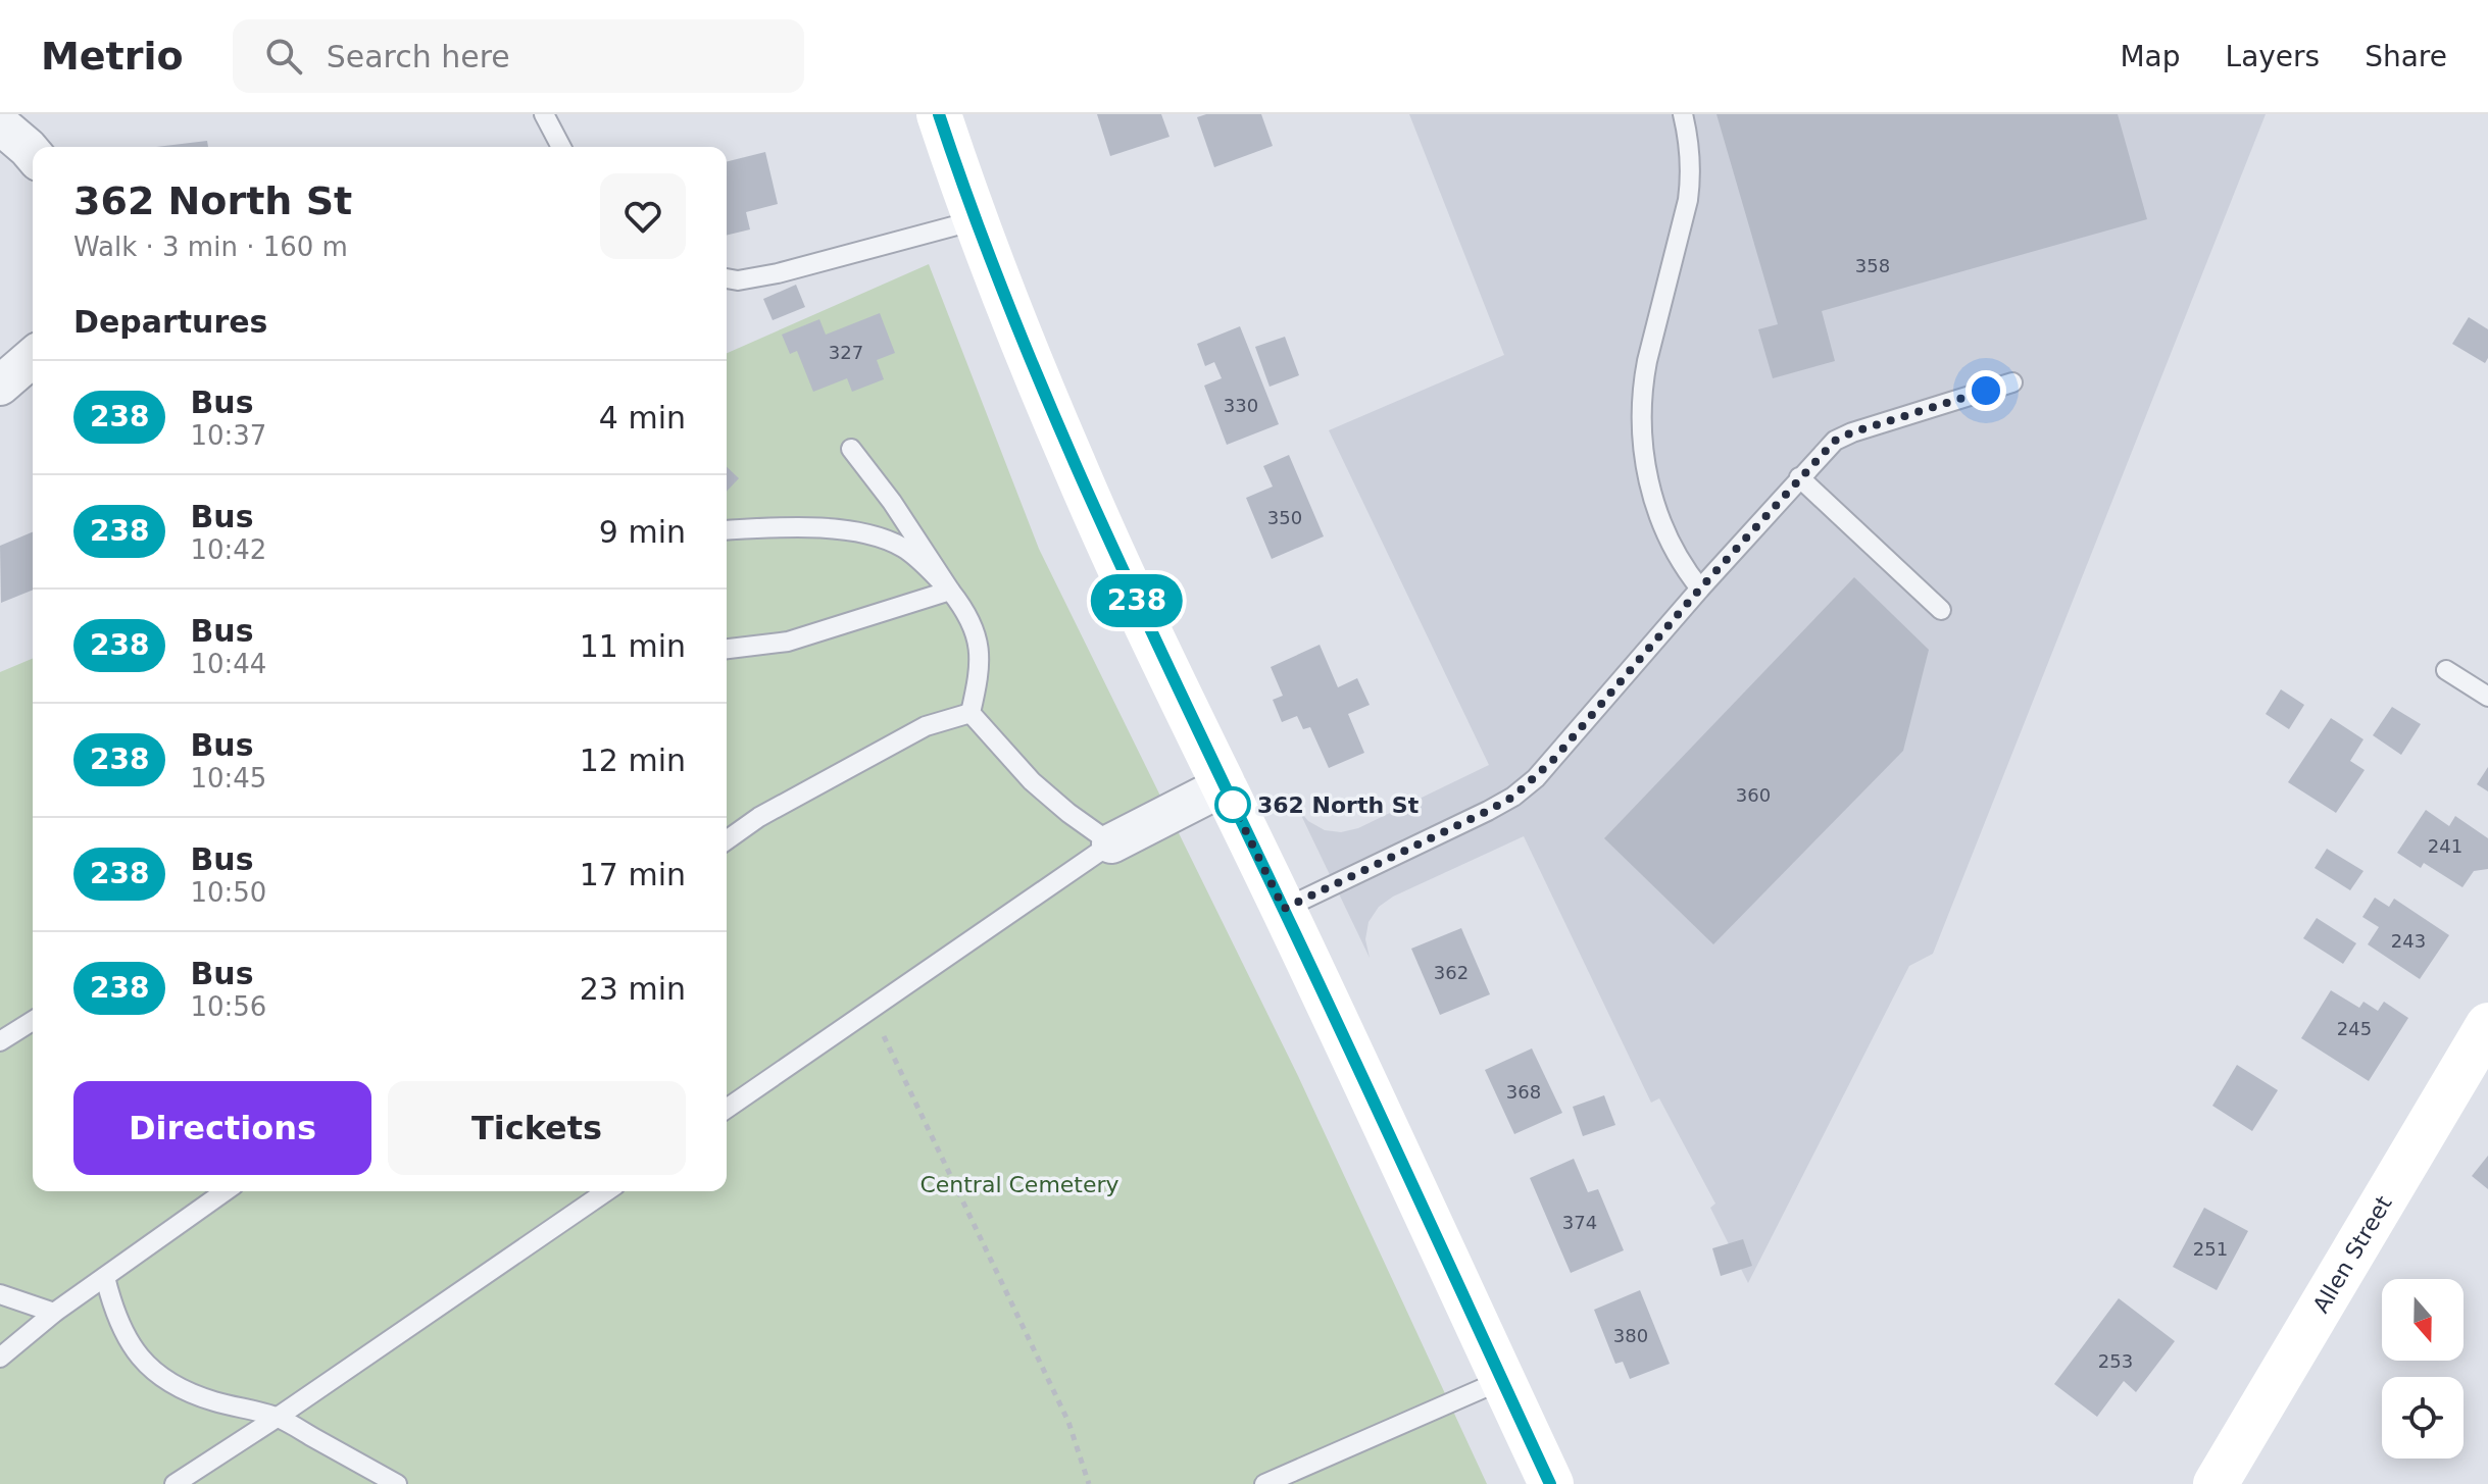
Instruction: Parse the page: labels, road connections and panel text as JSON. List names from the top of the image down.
{
  "streets": {
    "main road": ["Allen Street"]
  },
  "parks": ["Central Cemetery"],
  "places": ["362 North St"],
  "lines": ["bus line 238"],
  "house_numbers": [
    "358",
    "327",
    "330",
    "350",
    "360",
    "241",
    "243",
    "362",
    "245",
    "368",
    "374",
    "251",
    "380",
    "253"
  ],
  "north": "bottom",
  "page": {
    "header": "Metrio",
    "search": "Search here",
    "nav": ["Map", "Layers", "Share"],
    "on_map": "238",
    "heading": [
      ["362 North St", "Walk · 3 min · 160 m"],
      "Departures"
    ],
    "list": [
      {
        "mark": "238",
        "name": "Bus",
        "note": "10:37",
        "value": "4 min"
      },
      {
        "mark": "238",
        "name": "Bus",
        "note": "10:42",
        "value": "9 min"
      },
      {
        "mark": "238",
        "name": "Bus",
        "note": "10:44",
        "value": "11 min"
      },
      {
        "mark": "238",
        "name": "Bus",
        "note": "10:45",
        "value": "12 min"
      },
      {
        "mark": "238",
        "name": "Bus",
        "note": "10:50",
        "value": "17 min"
      },
      {
        "mark": "238",
        "name": "Bus",
        "note": "10:56",
        "value": "23 min"
      }
    ],
    "buttons": ["Directions", "Tickets"]
  }
}
